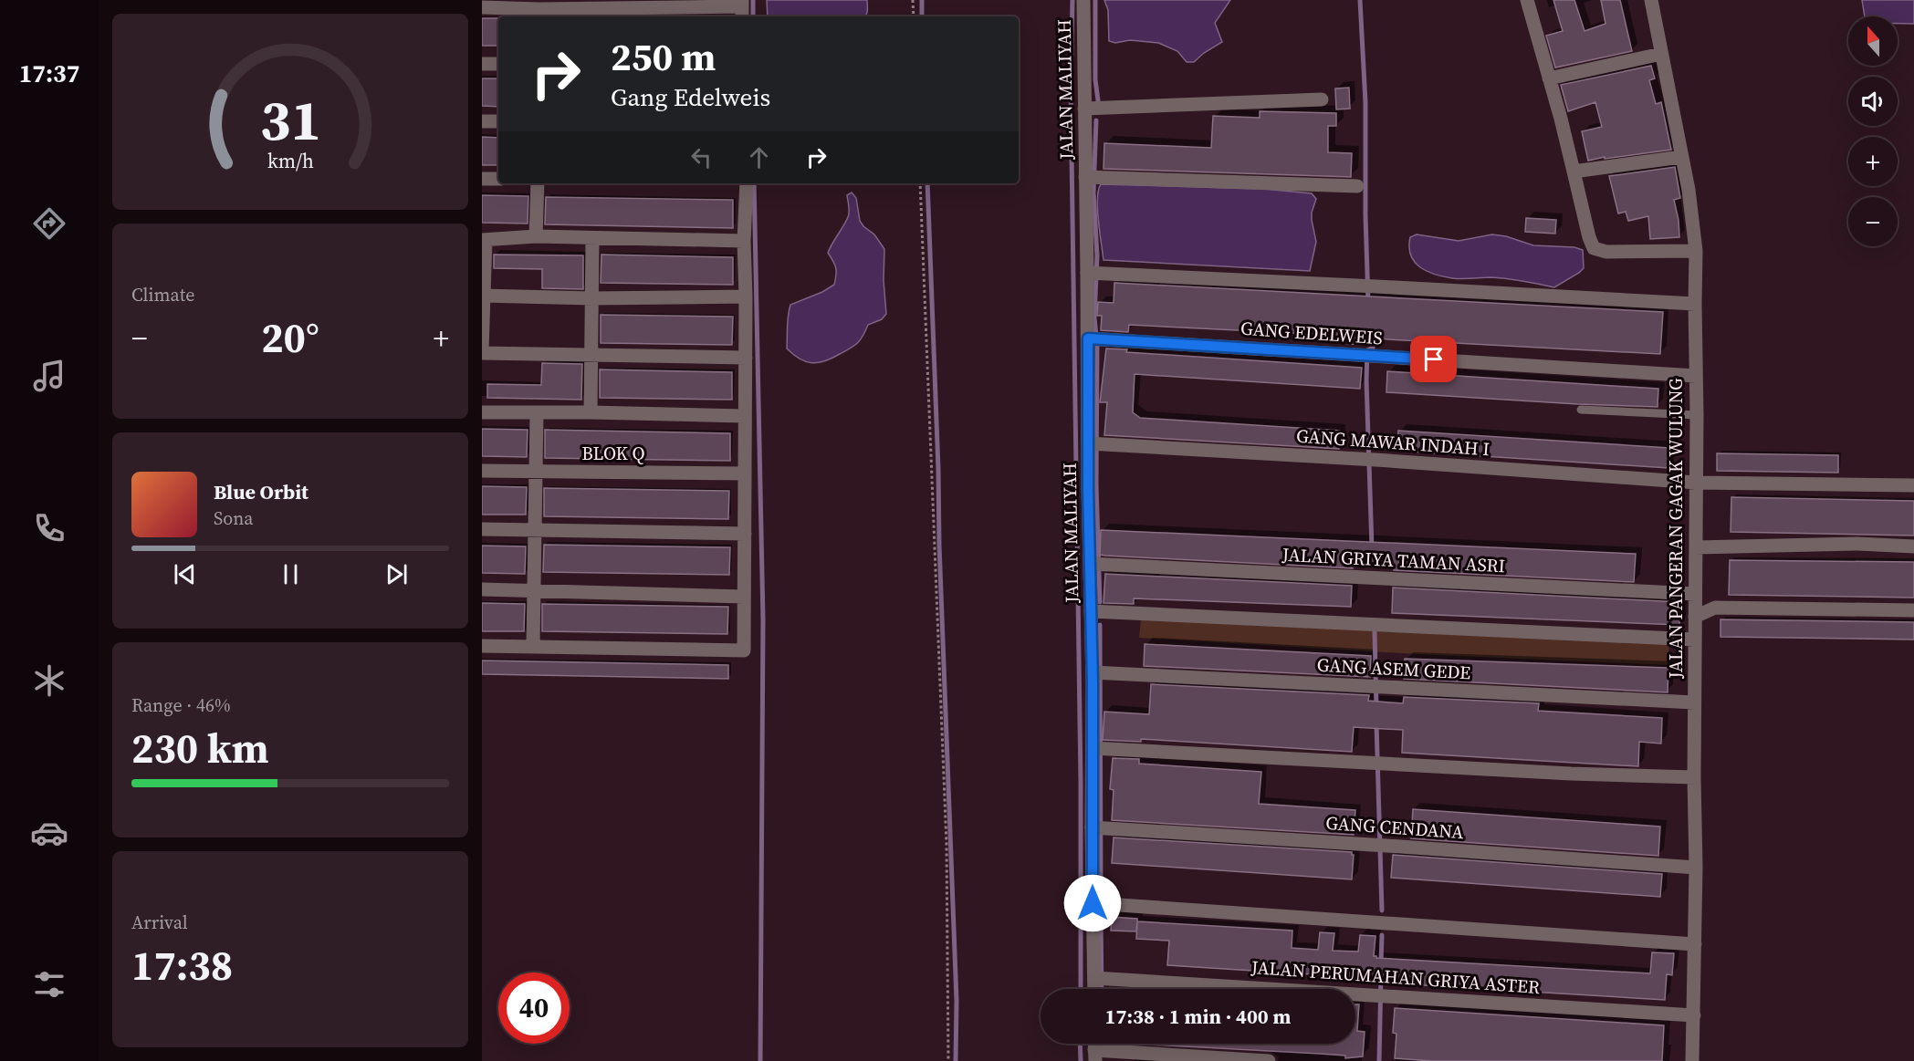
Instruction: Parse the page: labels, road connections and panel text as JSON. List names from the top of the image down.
{
  "streets": {
    "street": [
      "JALAN MALIYAH",
      "GANG EDELWEIS",
      "GANG MAWAR INDAH I",
      "BLOK Q",
      "JALAN PANGERAN GAGAK WULUNG",
      "JALAN GRIYA TAMAN ASRI",
      "GANG ASEM GEDE",
      "GANG CENDANA",
      "JALAN PERUMAHAN GRIYA ASTER"
    ]
  },
  "crossings": [
    ["JALAN MALIYAH", "GANG EDELWEIS"],
    ["JALAN MALIYAH", "GANG MAWAR INDAH I"],
    ["JALAN MALIYAH", "JALAN GRIYA TAMAN ASRI"],
    ["JALAN MALIYAH", "GANG ASEM GEDE"],
    ["JALAN MALIYAH", "GANG CENDANA"],
    ["JALAN MALIYAH", "JALAN PERUMAHAN GRIYA ASTER"],
    ["GANG EDELWEIS", "JALAN PANGERAN GAGAK WULUNG"],
    ["GANG MAWAR INDAH I", "JALAN PANGERAN GAGAK WULUNG"],
    ["JALAN PANGERAN GAGAK WULUNG", "JALAN GRIYA TAMAN ASRI"],
    ["JALAN PANGERAN GAGAK WULUNG", "GANG ASEM GEDE"],
    ["JALAN PANGERAN GAGAK WULUNG", "GANG CENDANA"],
    ["JALAN PANGERAN GAGAK WULUNG", "JALAN PERUMAHAN GRIYA ASTER"]
  ],
  "north": "top",
  "page": {
    "tabs": "17:37",
    "map_buttons": ["+", "−"],
    "turn": ["250 m", "Gang Edelweis"],
    "tile": [
      "Climate",
      ["Range · 46%", "230 km"],
      ["Arrival", "17:38"]
    ],
    "heat": ["−", "20°", "+"],
    "song": ["Blue Orbit", "Sona"],
    "limit": "40",
    "trip": "17:38 · 1 min · 400 m",
    "gauge": ["31", "km/h"]
  }
}
